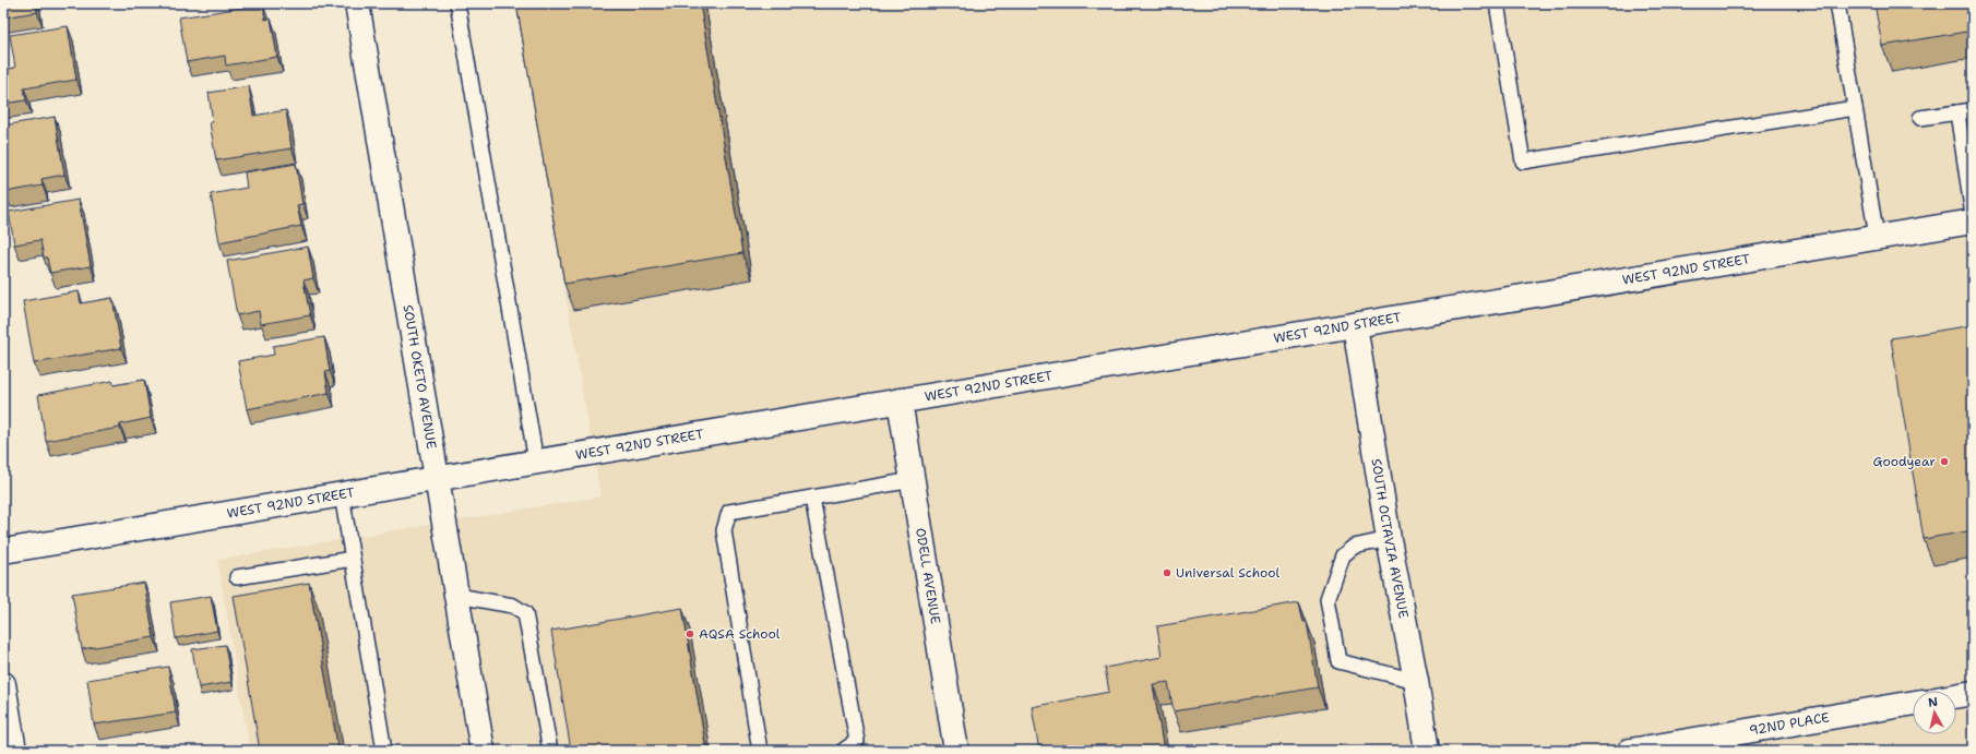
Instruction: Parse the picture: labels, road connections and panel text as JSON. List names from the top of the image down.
{
  "streets": {
    "street": [
      "WEST 92ND STREET",
      "SOUTH OKETO AVENUE",
      "SOUTH OCTAVIA AVENUE",
      "ODELL AVENUE",
      "92ND PLACE"
    ]
  },
  "crossings": [
    ["WEST 92ND STREET", "SOUTH OKETO AVENUE"],
    ["WEST 92ND STREET", "SOUTH OCTAVIA AVENUE"],
    ["WEST 92ND STREET", "ODELL AVENUE"]
  ],
  "places": ["Goodyear", "Universal School", "AQSA School"],
  "north": "top"
}
